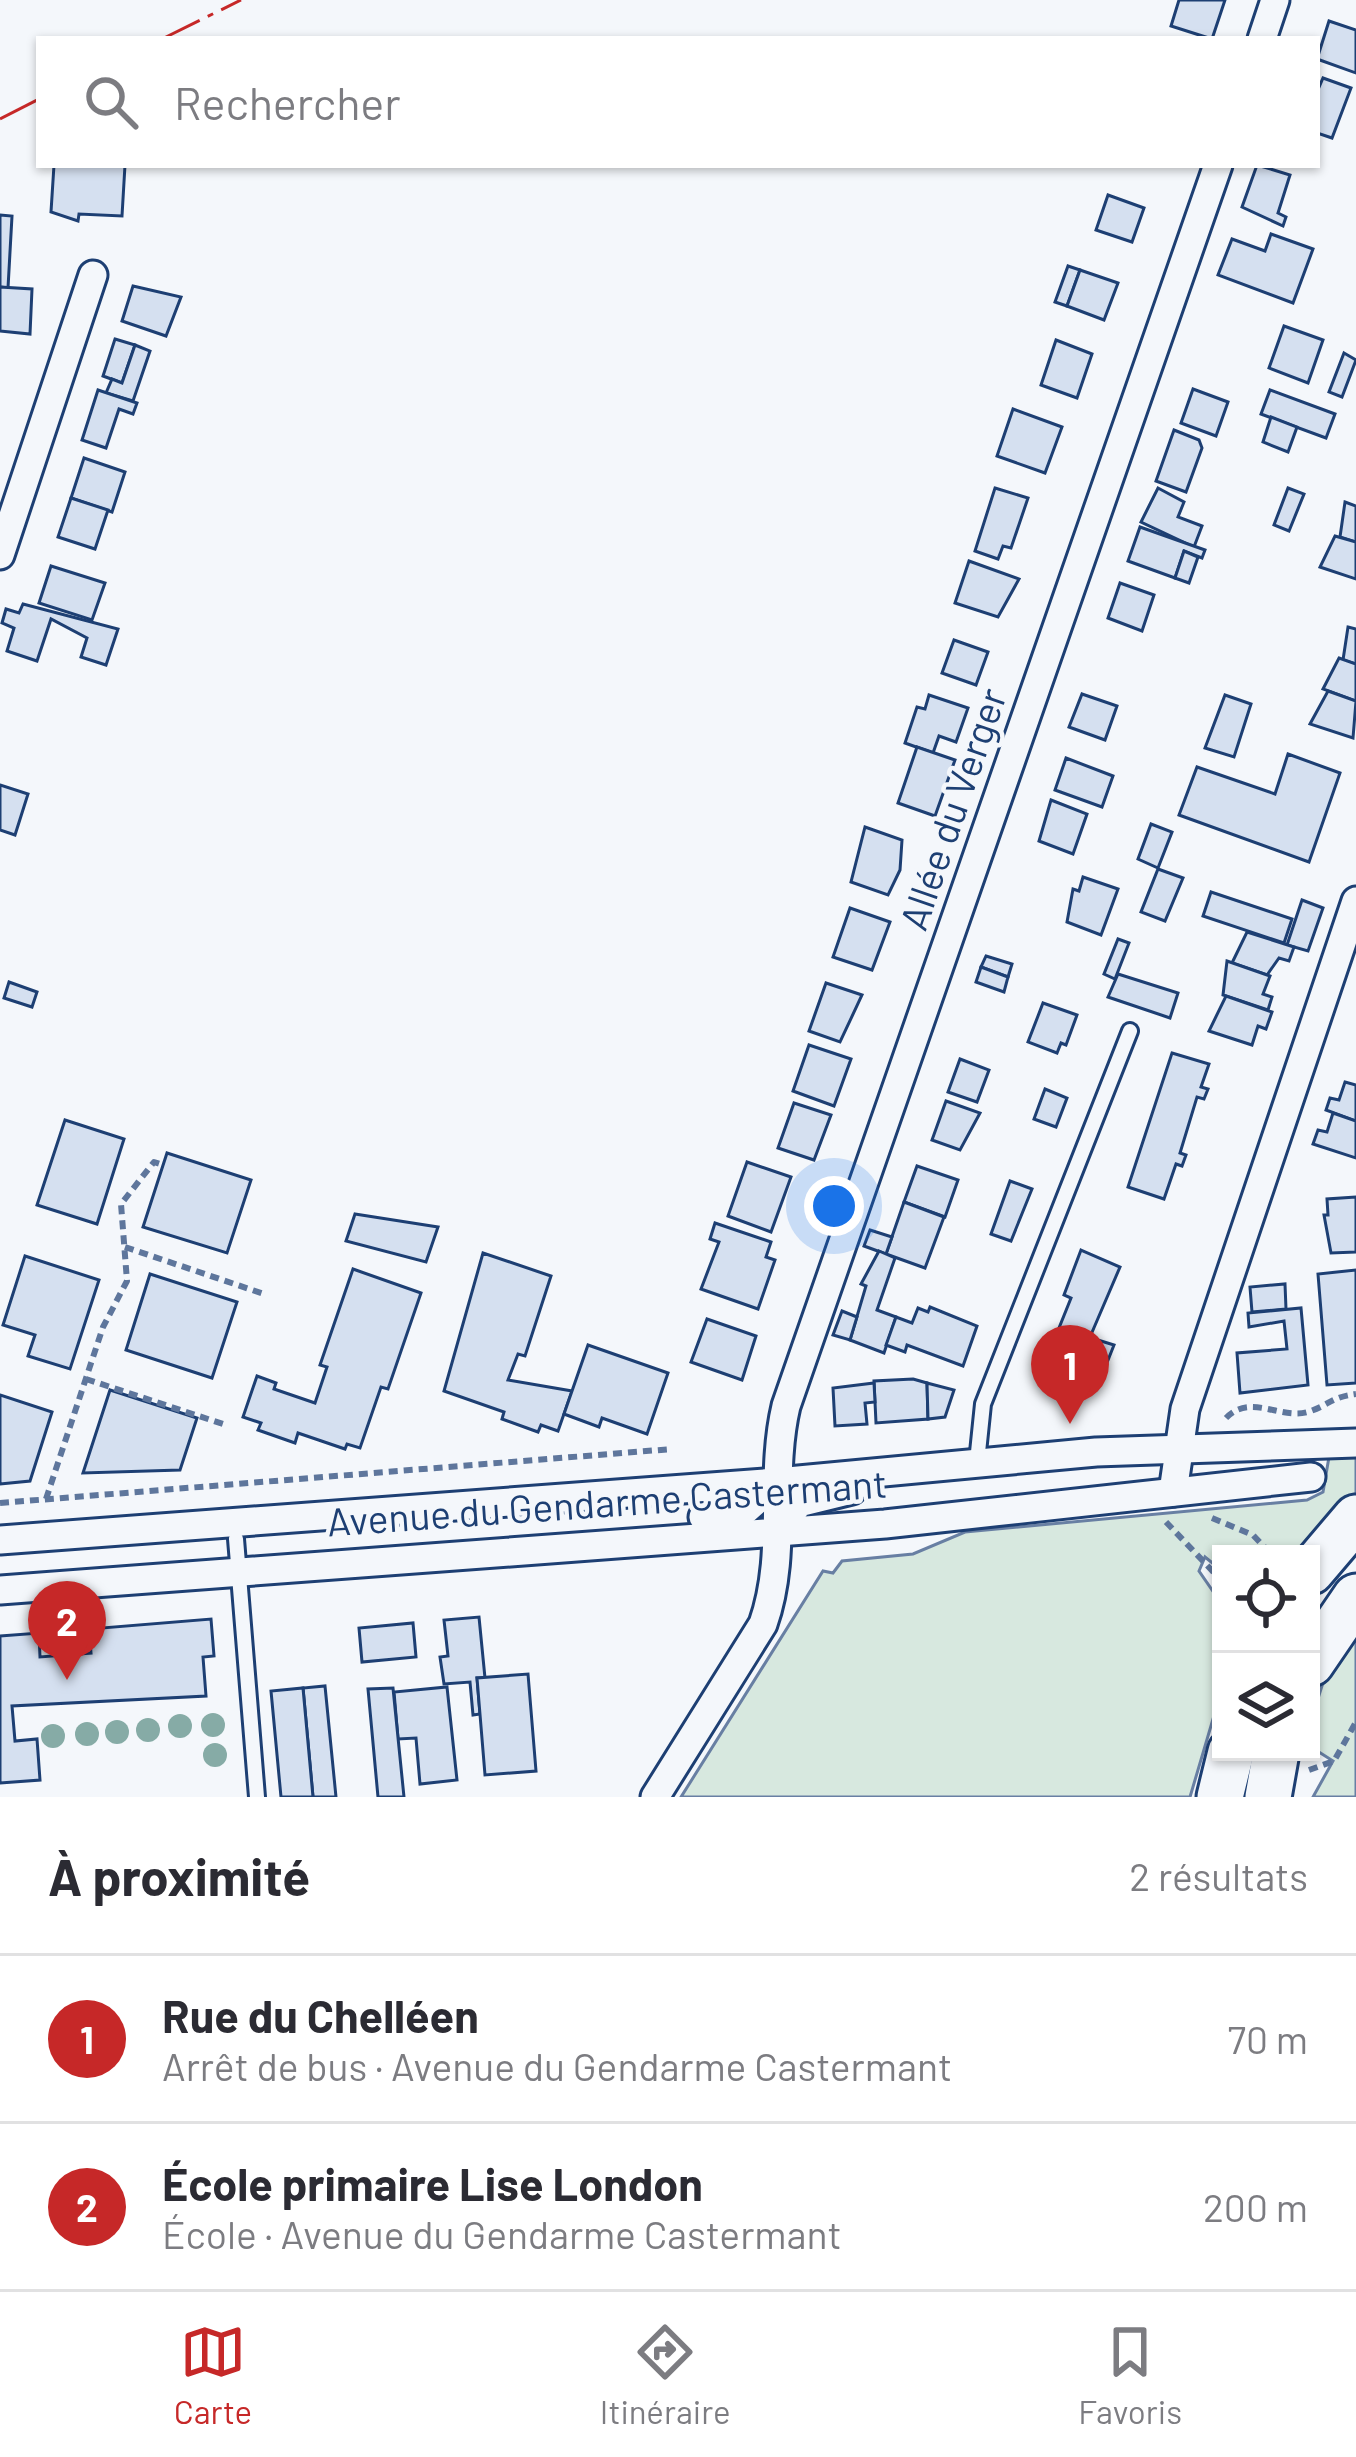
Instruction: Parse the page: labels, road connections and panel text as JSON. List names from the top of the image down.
{
  "streets": {
    "street": ["Allée du Verger", "Avenue du Gendarme Castermant"]
  },
  "crossings": [
    ["Allée du Verger", "Avenue du Gendarme Castermant"]
  ],
  "page": {
    "search": "Rechercher",
    "pins": ["1", "2"],
    "heading": ["À proximité", "2 résultats"],
    "list": [
      {
        "mark": "1",
        "name": "Rue du Chelléen",
        "note": "Arrêt de bus · Avenue du Gendarme Castermant",
        "value": "70 m"
      },
      {
        "mark": "2",
        "name": "École primaire Lise London",
        "note": "École · Avenue du Gendarme Castermant",
        "value": "200 m"
      }
    ],
    "nav": ["Carte", "Itinéraire", "Favoris"]
  }
}
